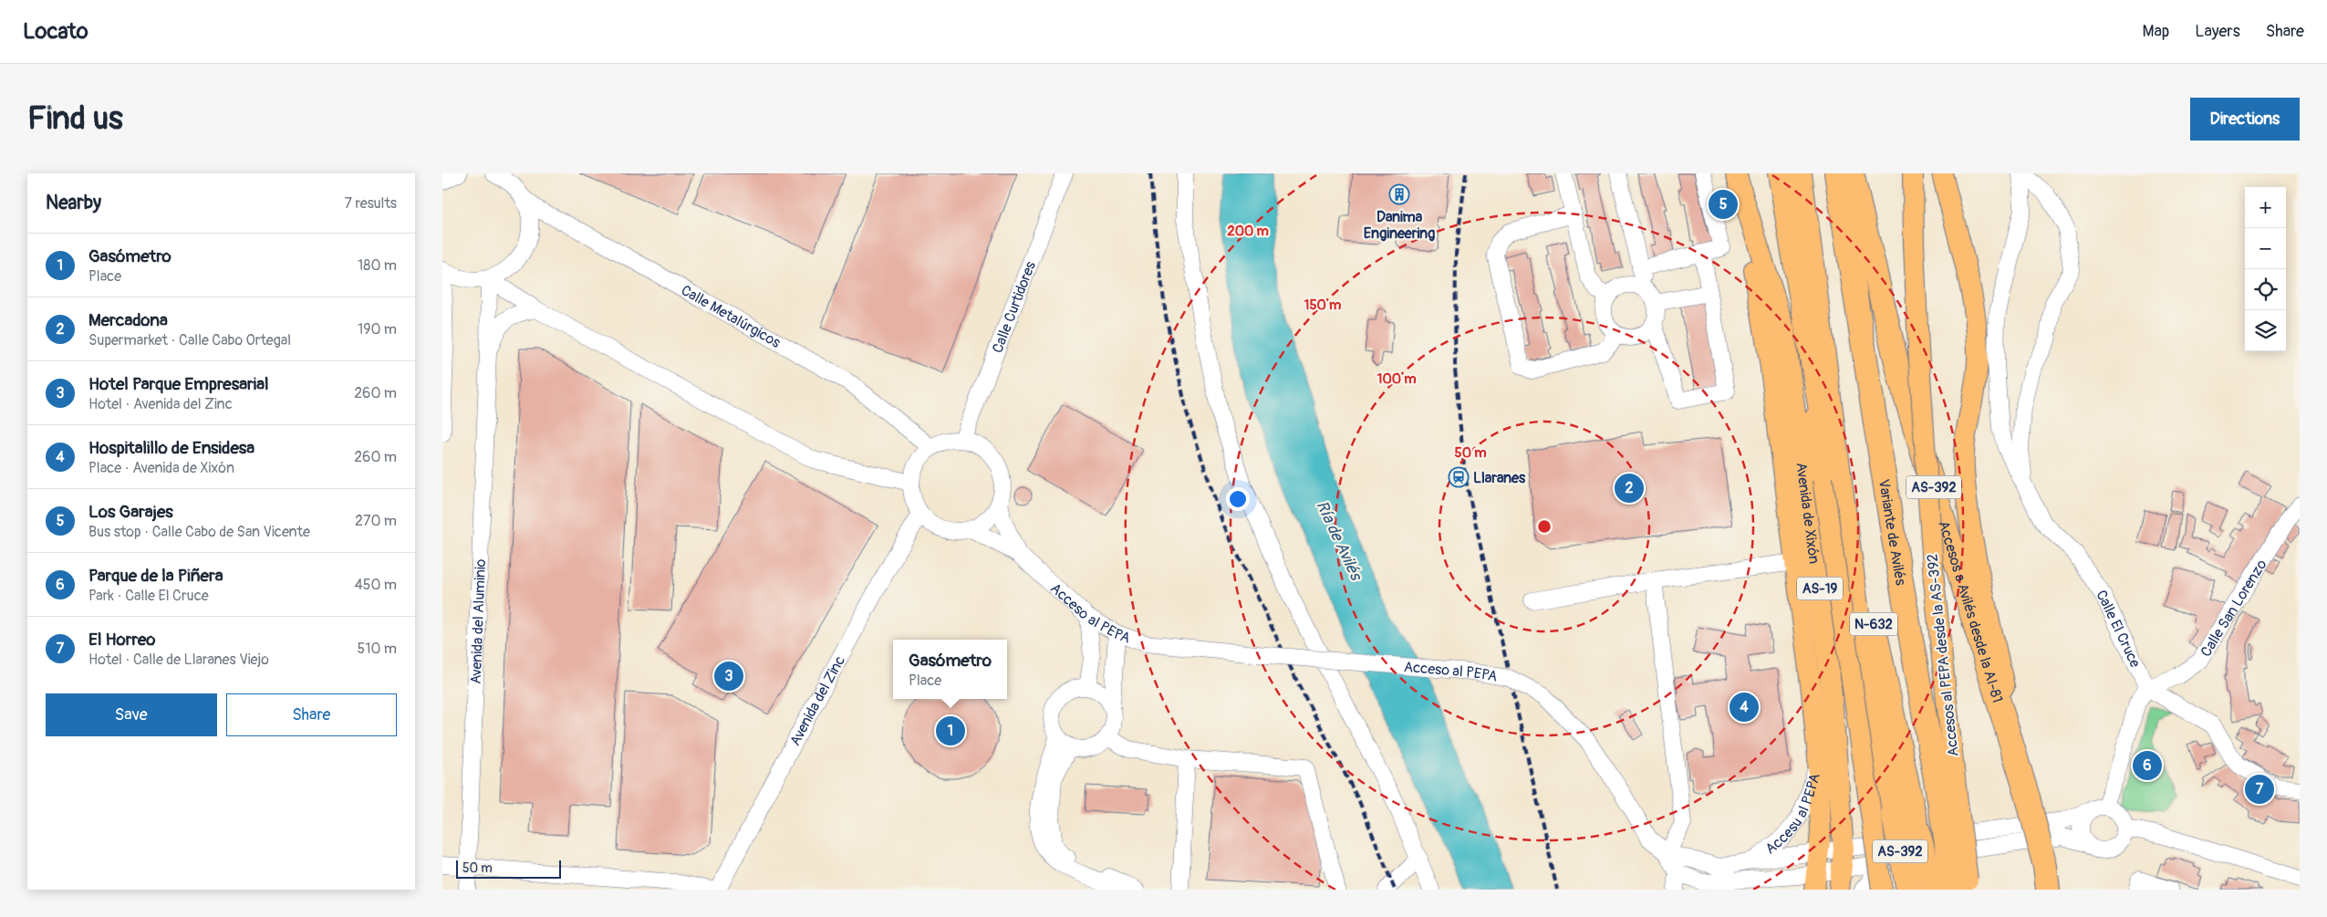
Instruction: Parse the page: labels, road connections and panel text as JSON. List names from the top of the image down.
{
  "streets": {
    "highway": [
      "AS-392",
      "Variante de Avilés",
      "Accesos a Avilés desde la AI-81",
      "N-632"
    ],
    "main road": ["Avenida de Xixón", "AS-19", "Accesos al PEPA desde la AS-392"],
    "street": [
      "Calle Curtidores",
      "Calle Metalúrgicos",
      "Calle San Lorenzo",
      "Acceso al PEPA",
      "Avenida del Aluminio",
      "Calle El Cruce",
      "Avenida del Zinc",
      "Accesu al PEPA"
    ]
  },
  "crossings": [
    ["Calle Curtidores", "Calle Metalúrgicos"],
    ["Calle Curtidores", "Avenida del Zinc"],
    ["Calle Metalúrgicos", "Avenida del Zinc"],
    ["AS-392", "Variante de Avilés"],
    ["Avenida de Xixón", "Accesu al PEPA"],
    ["Variante de Avilés", "Accesos al PEPA desde la AS-392"],
    ["Calle San Lorenzo", "Calle El Cruce"],
    ["Acceso al PEPA", "Accesu al PEPA"]
  ],
  "water": ["Ría de Avilés"],
  "places": {
    "building": ["Danima Engineering"],
    "station": ["Llaranes"]
  },
  "scale_bar": "50 m",
  "page": {
    "header": "Locato",
    "nav": ["Map", "Layers", "Share"],
    "buttons": [
      "Directions",
      ["Save", "Share"]
    ],
    "title": "Find us",
    "heading": ["Nearby", "7 results"],
    "map_buttons": ["+", "−"],
    "pins": [
      "5",
      "2",
      "3",
      "4",
      "1",
      "6",
      "7"
    ],
    "list": [
      {
        "mark": "1",
        "name": "Gasómetro",
        "note": "Place",
        "value": "180 m"
      },
      {
        "mark": "2",
        "name": "Mercadona",
        "note": "Supermarket · Calle Cabo Ortegal",
        "value": "190 m"
      },
      {
        "mark": "3",
        "name": "Hotel Parque Empresarial",
        "note": "Hotel · Avenida del Zinc",
        "value": "260 m"
      },
      {
        "mark": "4",
        "name": "Hospitalillo de Ensidesa",
        "note": "Place · Avenida de Xixón",
        "value": "260 m"
      },
      {
        "mark": "5",
        "name": "Los Garajes",
        "note": "Bus stop · Calle Cabo de San Vicente",
        "value": "270 m"
      },
      {
        "mark": "6",
        "name": "Parque de la Piñera",
        "note": "Park · Calle El Cruce",
        "value": "450 m"
      },
      {
        "mark": "7",
        "name": "El Horreo",
        "note": "Hotel · Calle de Llaranes Viejo",
        "value": "510 m"
      }
    ],
    "popup": ["Gasómetro", "Place"],
    "scale": "50 m"
  },
  "rings": [
    "200 m",
    "150 m",
    "100 m",
    "50 m"
  ]
}
